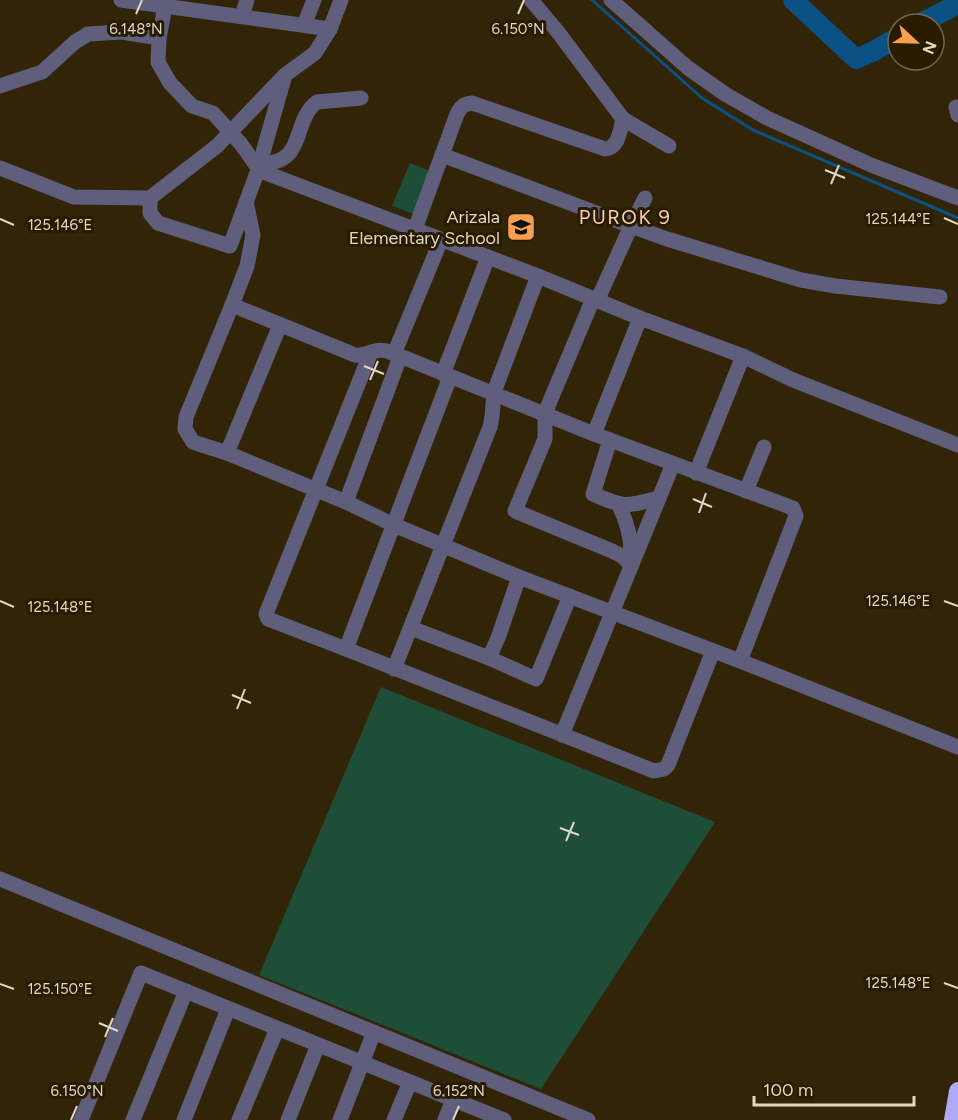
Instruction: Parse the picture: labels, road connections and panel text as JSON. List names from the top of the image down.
{
  "districts": ["PUROK 9"],
  "places": {
    "school or university": ["Arizala Elementary School"]
  },
  "scale_bar": "100 m",
  "north": "right",
  "coordinates": [
    "6.150°N",
    "6.148°N",
    "125.144°E",
    "125.146°E",
    "125.148°E",
    "125.150°E",
    "6.152°N"
  ]
}
